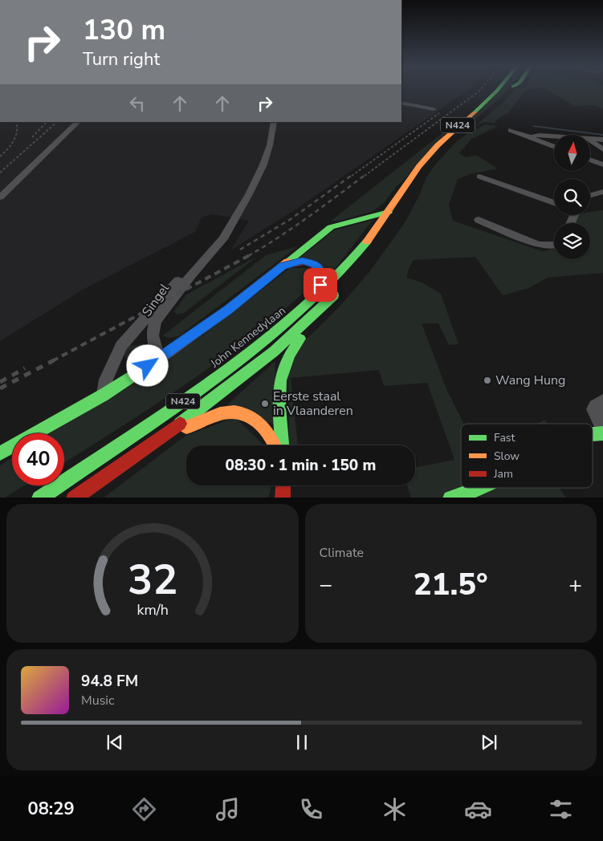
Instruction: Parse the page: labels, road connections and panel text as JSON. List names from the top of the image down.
{
  "streets": {
    "main road": ["N424", "John Kennedylaan"],
    "street": ["Singel"]
  },
  "places": ["Wang Hung", "Eerste staal in Vlaanderen"],
  "legend": ["Fast", "Slow", "Jam"],
  "north": "top",
  "page": {
    "turn": ["130 m", "Turn right"],
    "limit": "40",
    "trip": "08:30 · 1 min · 150 m",
    "tile": "Climate",
    "heat": ["−", "21.5°", "+"],
    "song": ["94.8 FM", "Music"],
    "tabs": "08:29",
    "gauge": ["32", "km/h"]
  }
}
